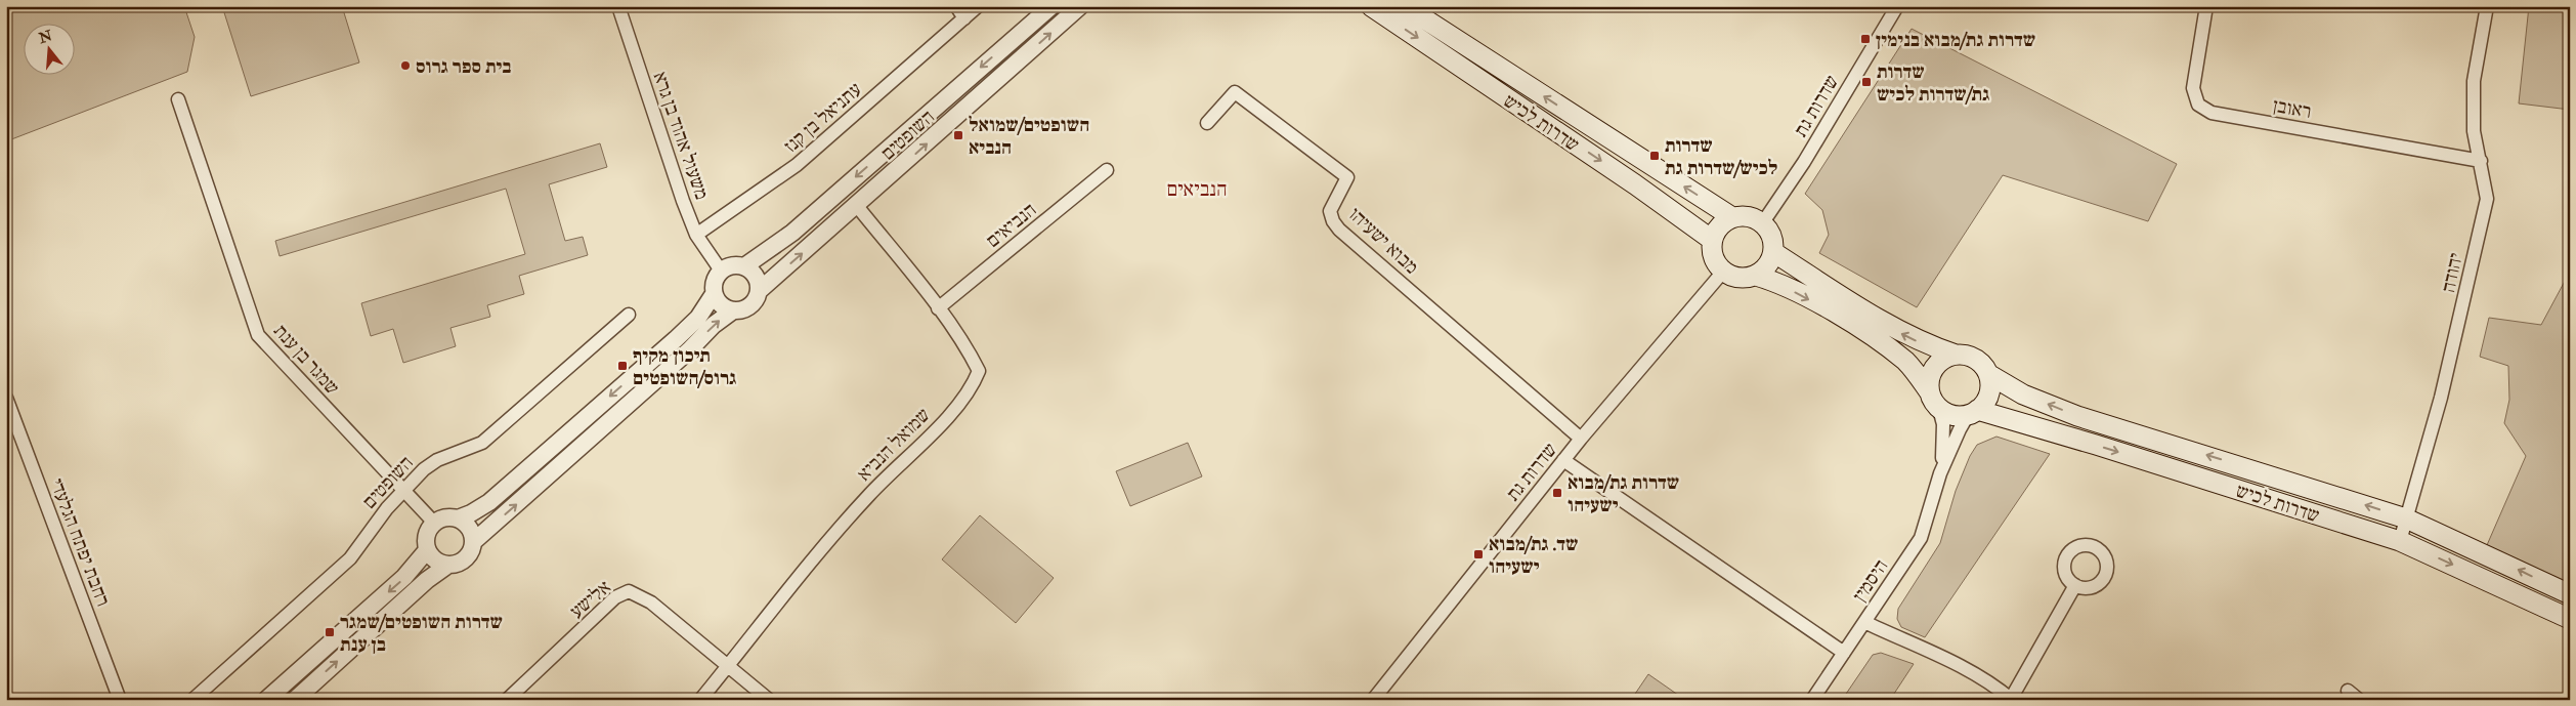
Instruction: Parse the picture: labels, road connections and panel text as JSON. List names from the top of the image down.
{
  "streets": {
    "main road": ["שדרות לכיש"],
    "street": [
      "שדרות גת",
      "ראובן",
      "עתניאל בן קנז",
      "השופטים",
      "משעול אהוד בן גרא",
      "הנביאים",
      "מבוא ישעיהו",
      "יהודה",
      "שמגר בן ענת",
      "שמואל הנביא",
      "רחבת יפתח הגלעדי",
      "היסמין",
      "אלישע"
    ]
  },
  "crossings": [
    ["שדרות גת", "שדרות לכיש"],
    ["שדרות גת", "מבוא ישעיהו"],
    ["ראובן", "יהודה"],
    ["עתניאל בן קנז", "משעול אהוד בן גרא"],
    ["שדרות לכיש", "יהודה"],
    ["שדרות לכיש", "היסמין"],
    ["השופטים", "משעול אהוד בן גרא"],
    ["השופטים", "שמגר בן ענת"],
    ["השופטים", "שמואל הנביא"],
    ["הנביאים", "שמואל הנביא"],
    ["שמואל הנביא", "אלישע"]
  ],
  "districts": ["הנביאים"],
  "places": {
    "transit": [
      "שדרות גת/מבוא בנימין",
      "שדרות גת/שדרות לכיש",
      "השופטים/שמואל הנביא",
      "שדרות לכיש/שדרות גת",
      "תיכון מקיף גרוס/השופטים",
      "שדרות גת/מבוא ישעיהו",
      "שד. גת/מבוא ישעיהו",
      "שדרות השופטים/שמגר בן ענת"
    ],
    "other": ["בית ספר גרוס"]
  },
  "north": "top"
}
